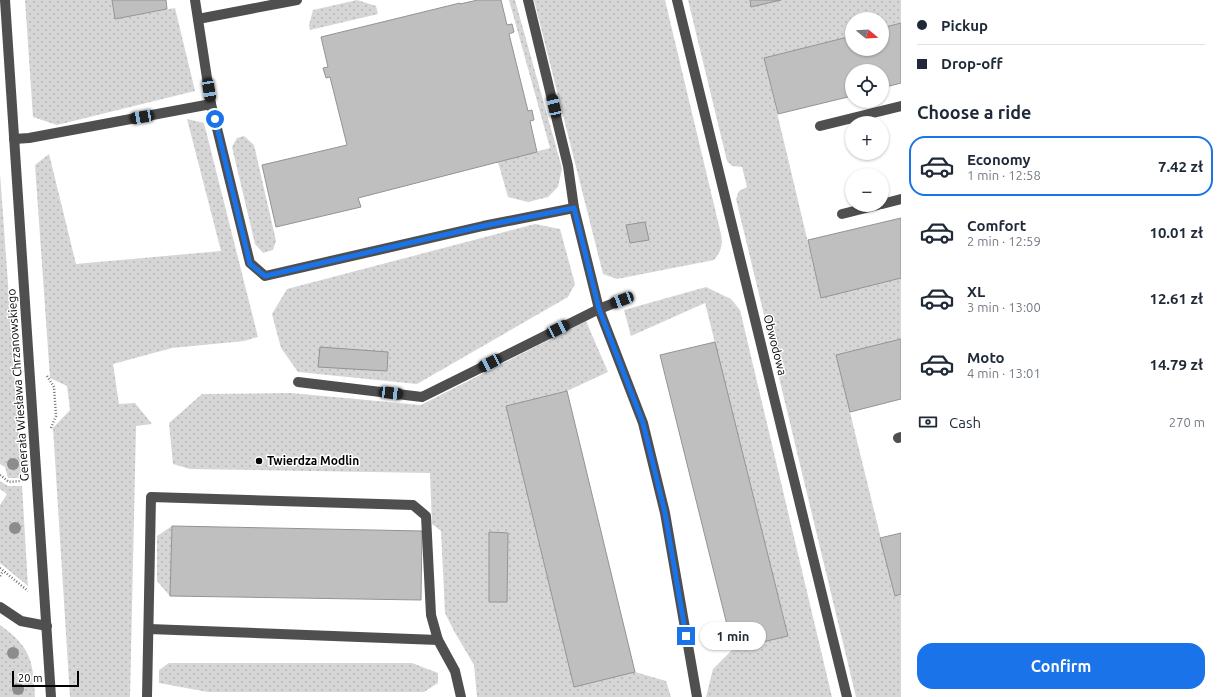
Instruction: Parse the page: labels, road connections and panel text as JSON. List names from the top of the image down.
{
  "streets": {
    "street": ["Obwodowa", "Generała Wiesława Chrzanowskiego"]
  },
  "places": ["Twierdza Modlin"],
  "scale_bar": "20 m",
  "north": "right",
  "page": {
    "banner": ["Pickup", "Drop-off"],
    "map_buttons": ["+", "−"],
    "heading": "Choose a ride",
    "list": [
      {
        "name": "Economy",
        "note": "1 min · 12:58",
        "value": "7.42 zł"
      },
      {
        "name": "Comfort",
        "note": "2 min · 12:59",
        "value": "10.01 zł"
      },
      {
        "name": "XL",
        "note": "3 min · 13:00",
        "value": "12.61 zł"
      },
      {
        "name": "Moto",
        "note": "4 min · 13:01",
        "value": "14.79 zł"
      }
    ],
    "pay": ["Cash", "270 m"],
    "bubble": "1 min",
    "buttons": "Confirm",
    "scale": "20 m"
  }
}
